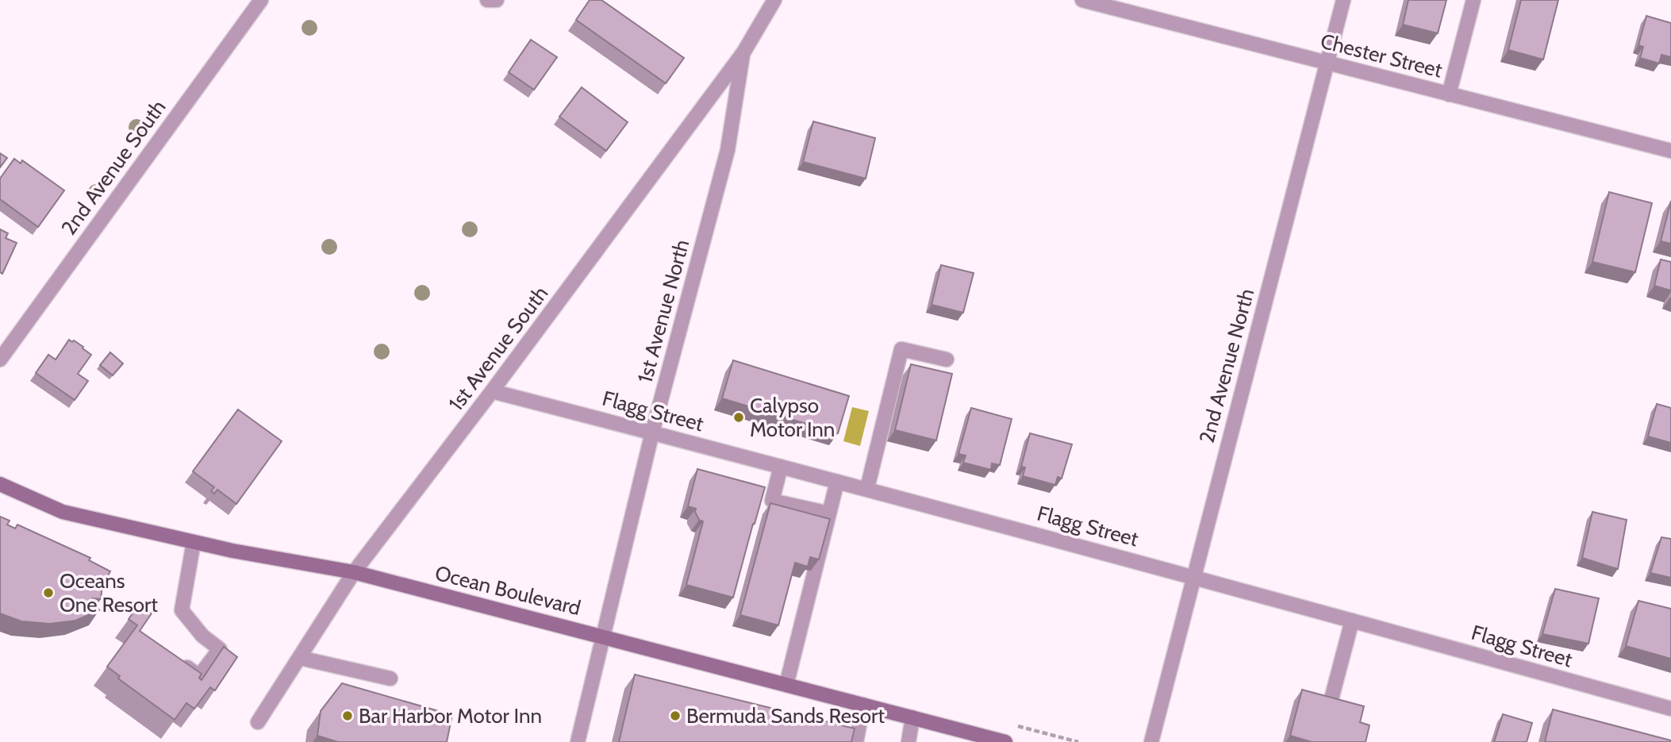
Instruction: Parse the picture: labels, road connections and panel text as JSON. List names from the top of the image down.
{
  "streets": {
    "main road": ["Ocean Boulevard"],
    "street": [
      "Chester Street",
      "2nd Avenue South",
      "1st Avenue North",
      "1st Avenue South",
      "2nd Avenue North",
      "Flagg Street"
    ]
  },
  "crossings": [
    ["Chester Street", "2nd Avenue North"],
    ["1st Avenue North", "1st Avenue South"],
    ["1st Avenue North", "Flagg Street"],
    ["1st Avenue North", "Ocean Boulevard"],
    ["1st Avenue South", "Flagg Street"],
    ["1st Avenue South", "Ocean Boulevard"],
    ["2nd Avenue North", "Flagg Street"]
  ],
  "places": [
    "Calypso Motor Inn",
    "Oceans One Resort",
    "Bar Harbor Motor Inn",
    "Bermuda Sands Resort"
  ]
}
